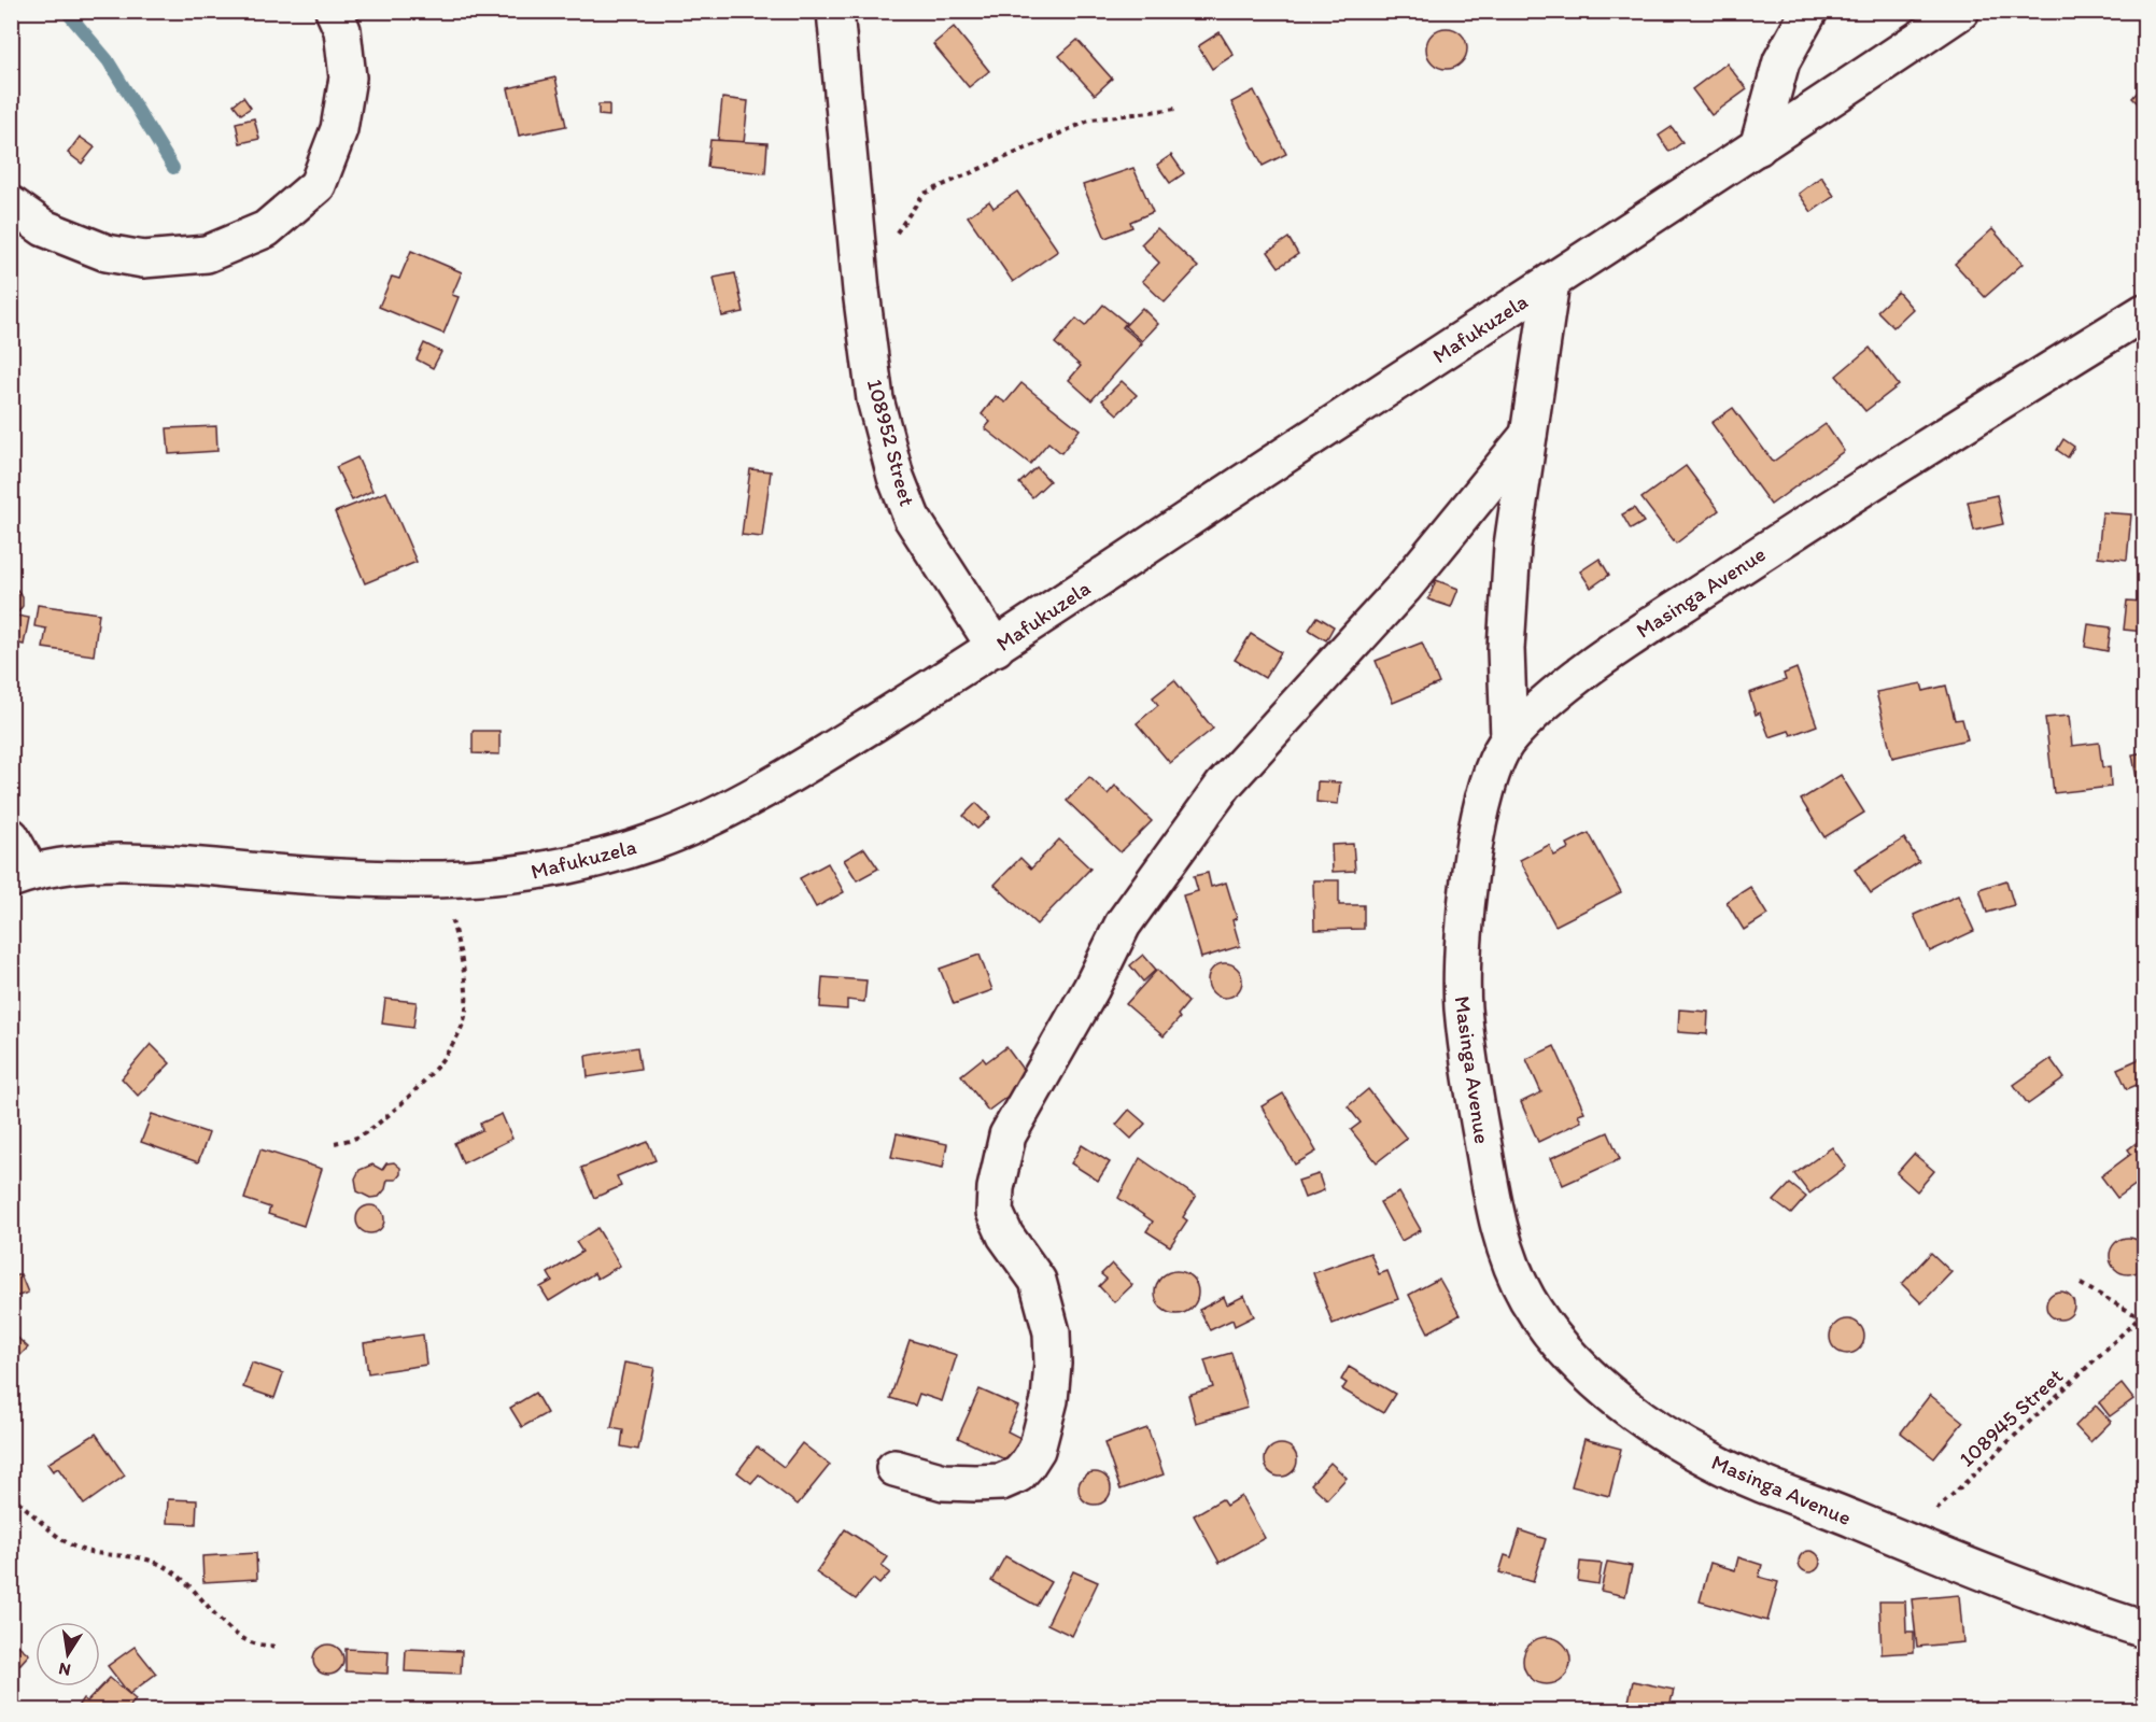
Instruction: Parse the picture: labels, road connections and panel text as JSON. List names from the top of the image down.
{
  "streets": {
    "street": ["Mafukuzela", "108952 Street", "Masinga Avenue"],
    "path": ["108945 Street"]
  },
  "crossings": [
    ["Mafukuzela", "108952 Street"],
    ["Masinga Avenue", "108945 Street"]
  ],
  "north": "bottom"
}
